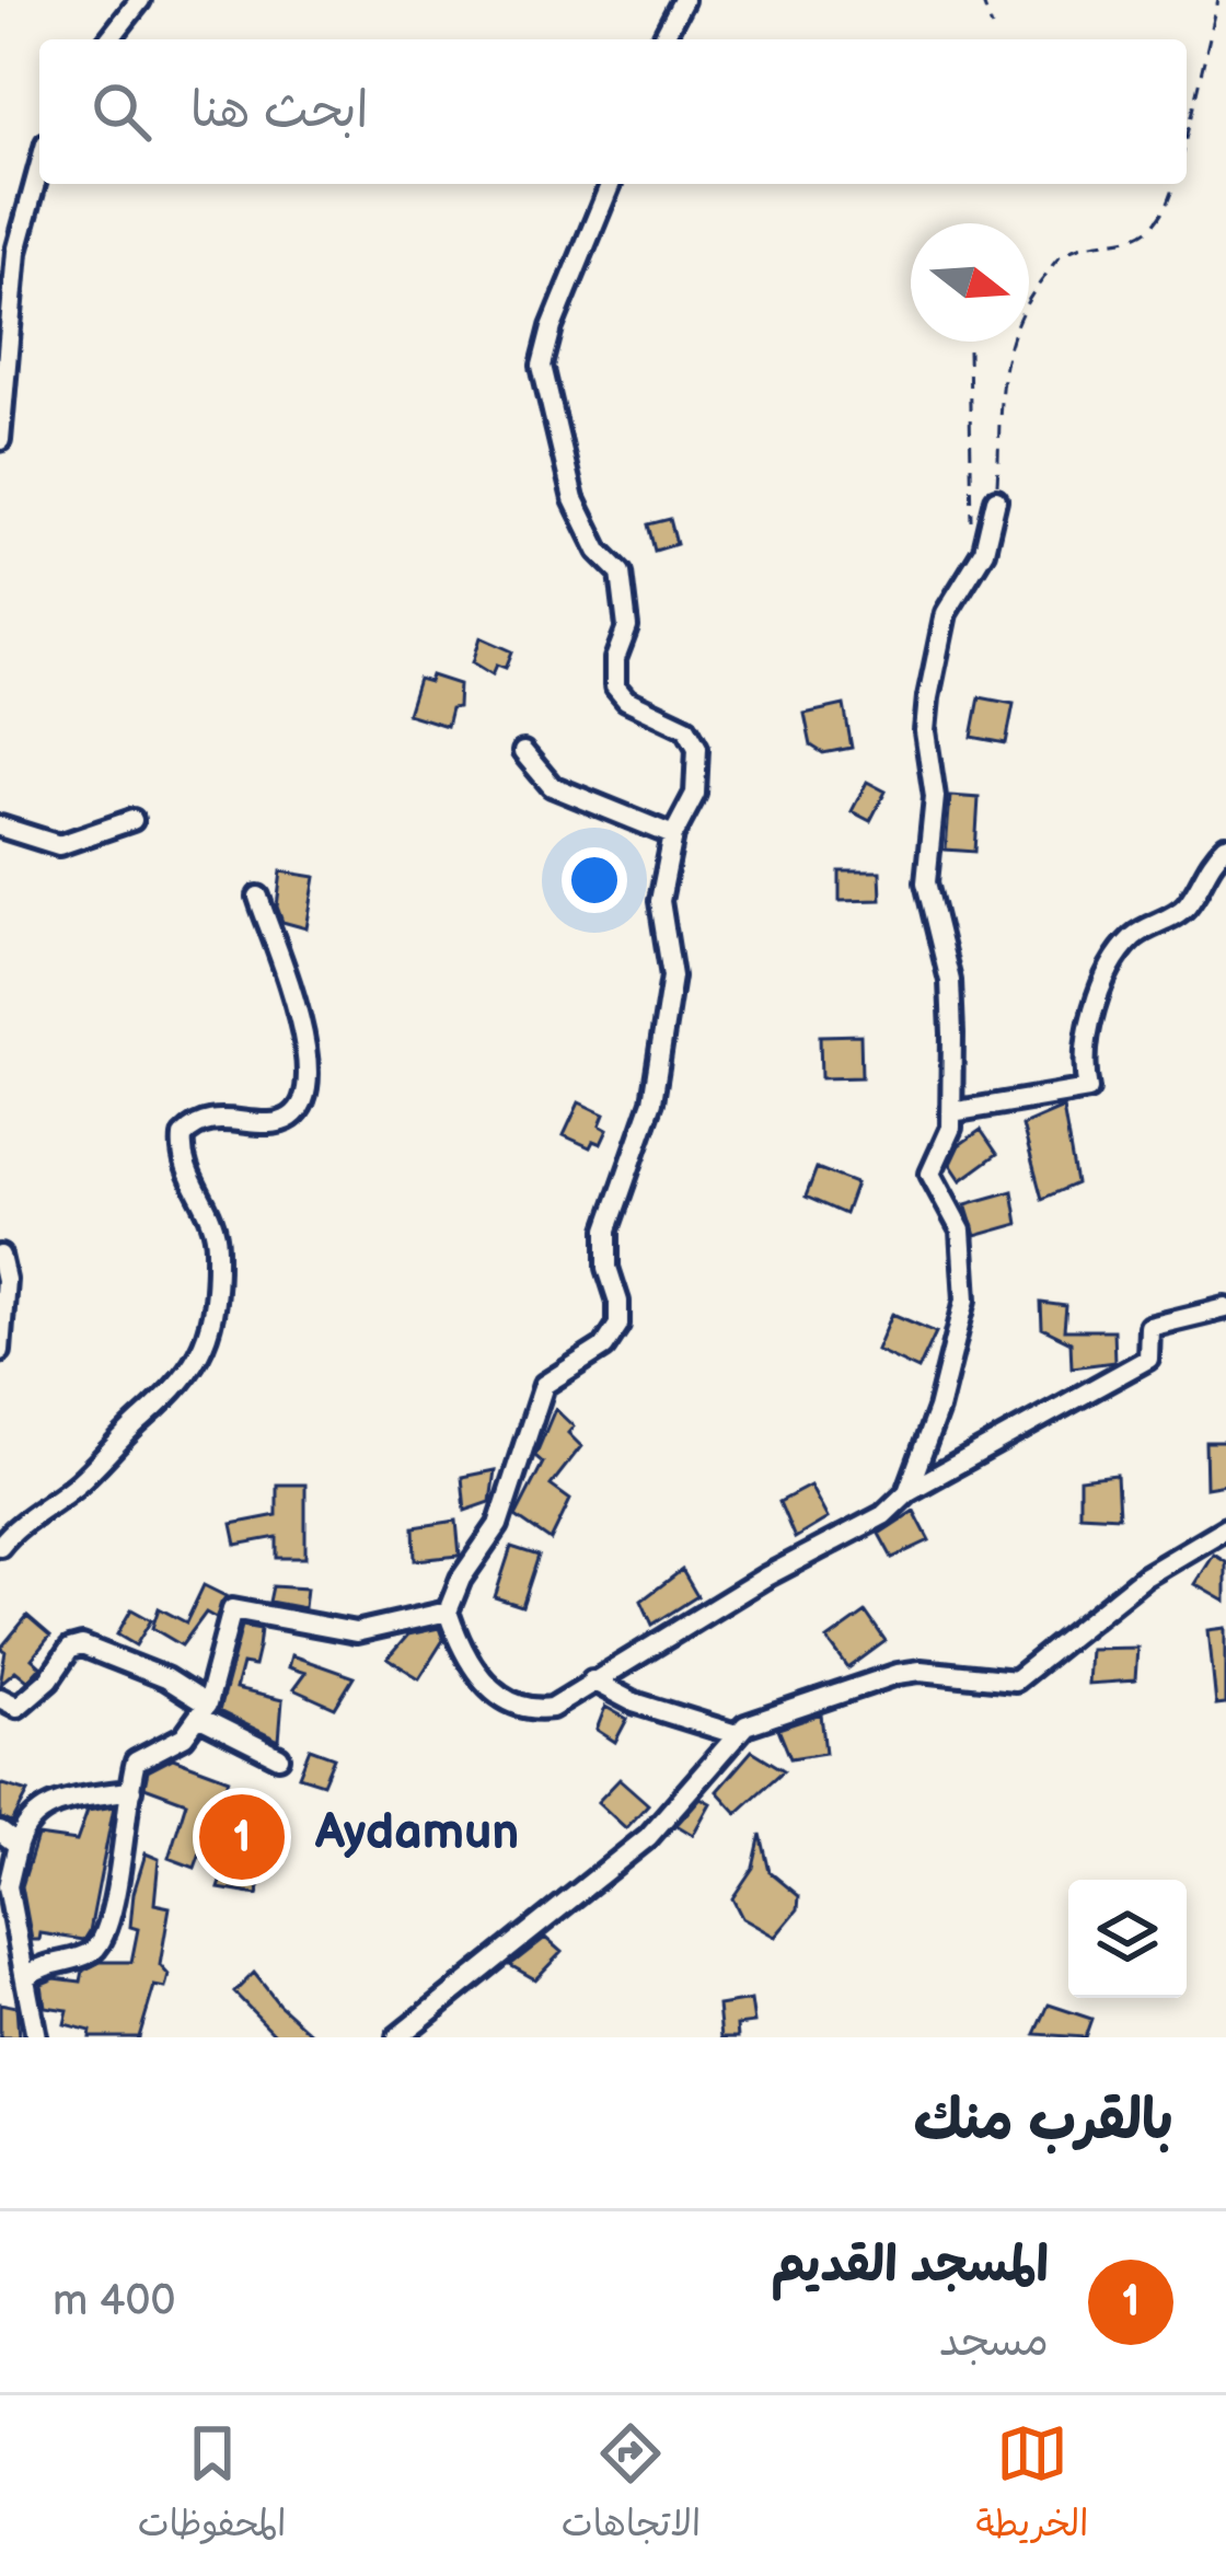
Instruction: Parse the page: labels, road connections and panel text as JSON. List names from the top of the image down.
{
  "districts": ["Aydamun"],
  "north": "right",
  "page": {
    "search": "ابحث هنا",
    "pins": "1",
    "heading": "بالقرب منك",
    "list": [
      {
        "mark": "1",
        "name": "المسجد القديم",
        "note": "مسجد",
        "value": "400 m"
      }
    ],
    "nav": ["الخريطة", "الاتجاهات", "المحفوظات"]
  }
}
